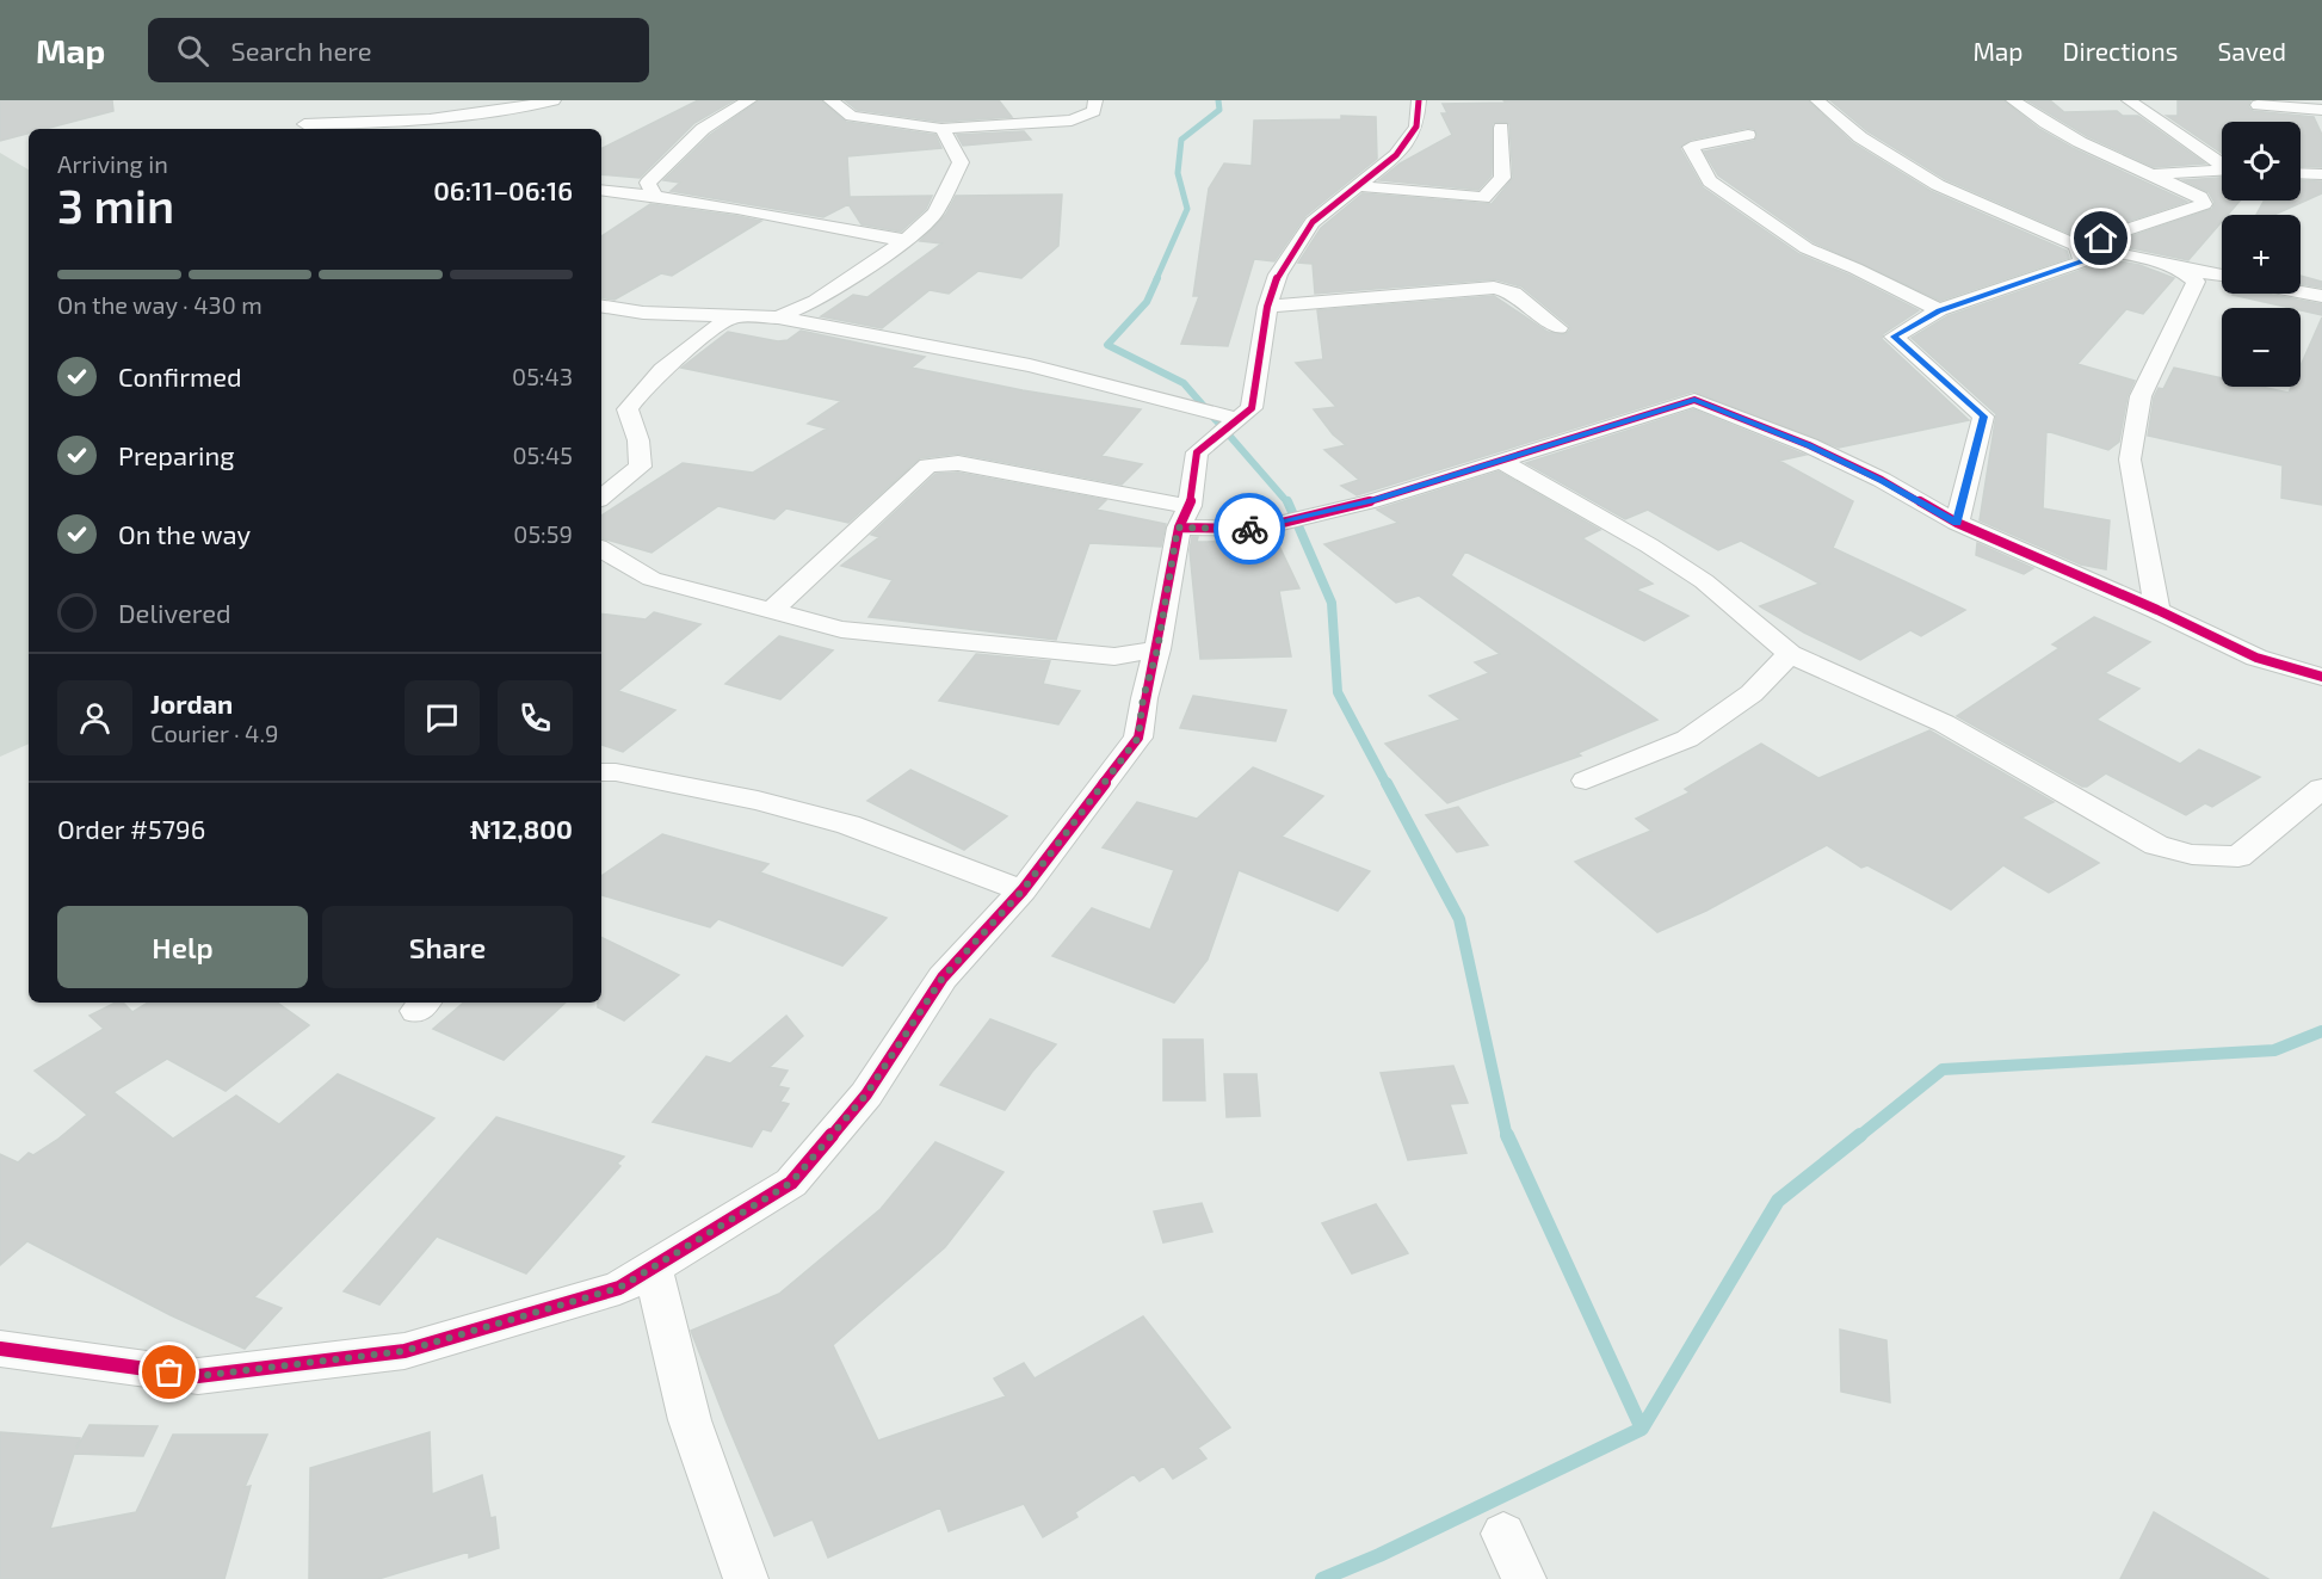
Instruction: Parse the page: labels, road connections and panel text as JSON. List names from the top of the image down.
{
  "page": {
    "header": "Map",
    "search": "Search here",
    "nav": ["Map", "Directions", "Saved"],
    "map_buttons": ["+", "−"],
    "heading": ["3 min", "Arriving in", "06:11–06:16"],
    "panel": [
      "Jordan",
      "Courier · 4.9",
      "Order #5796",
      "₦12,800"
    ],
    "bar": "On the way · 430 m",
    "list": [
      ["Confirmed", "05:43"],
      ["Preparing", "05:45"],
      ["On the way", "05:59"],
      "Delivered"
    ],
    "buttons": ["Help", "Share"]
  }
}
